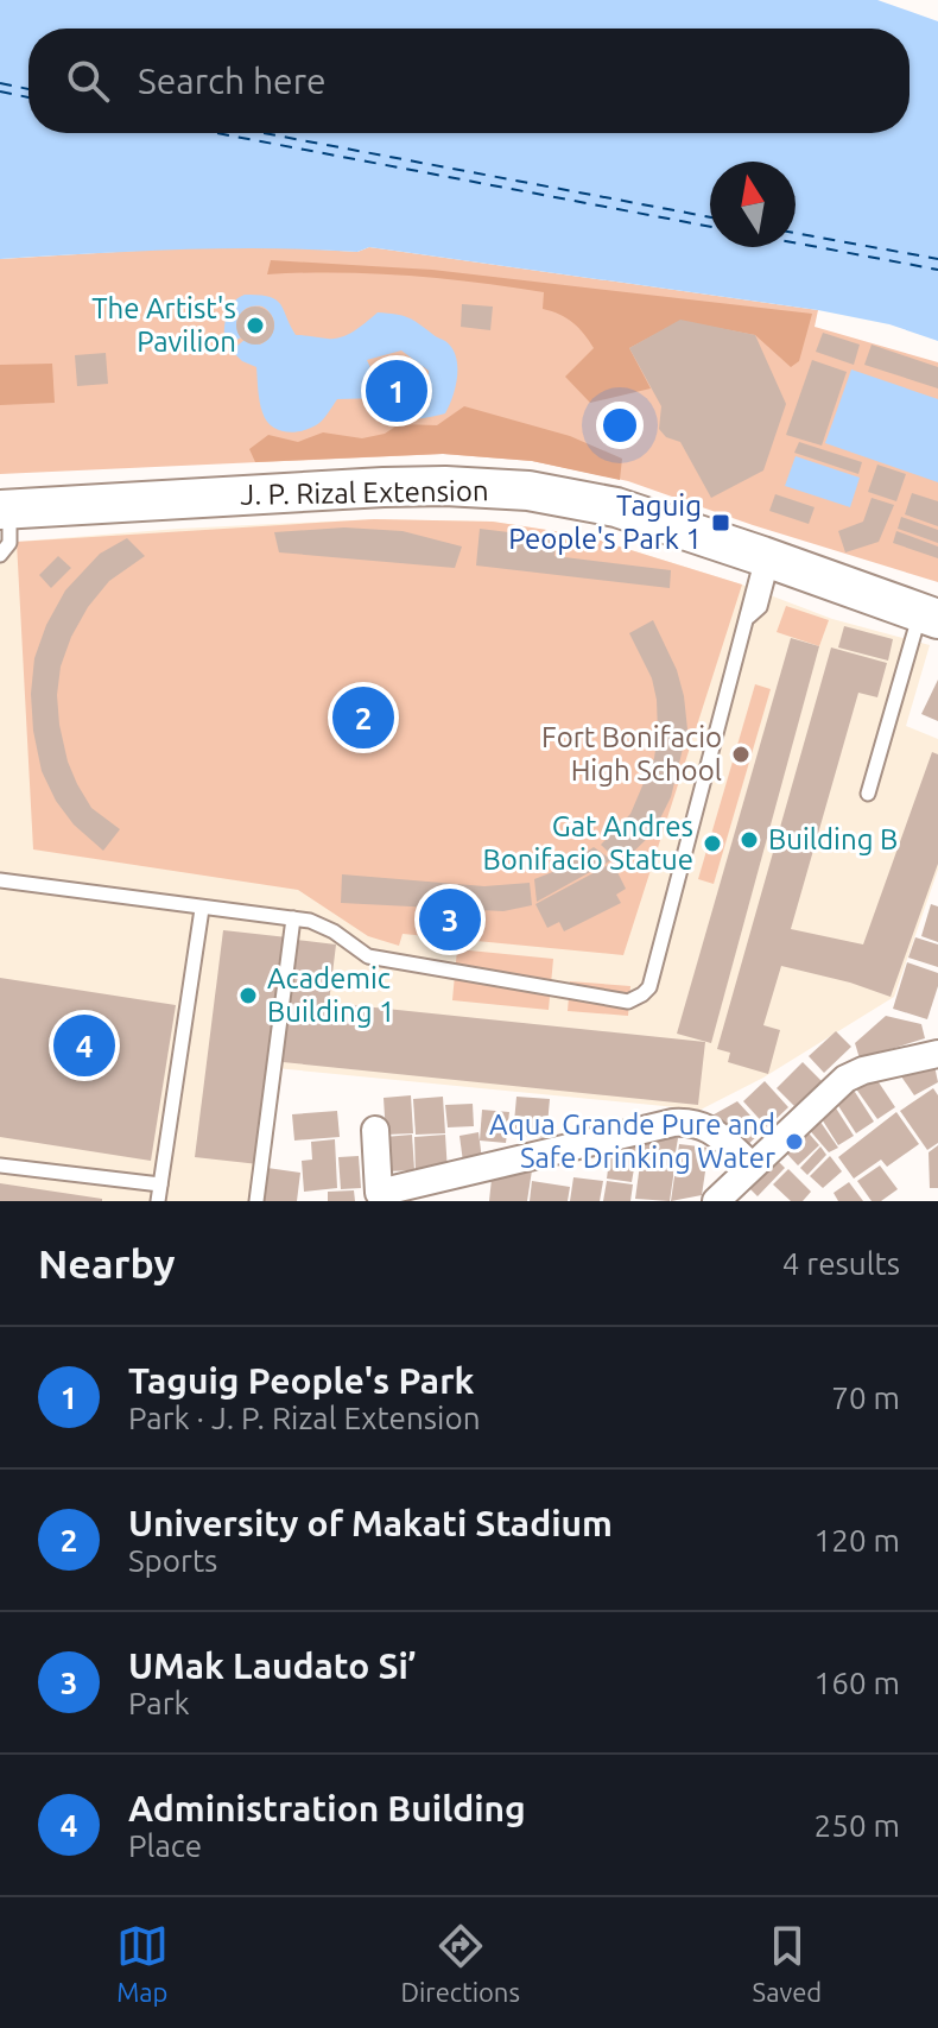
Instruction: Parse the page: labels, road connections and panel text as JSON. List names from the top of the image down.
{
  "streets": {
    "main road": ["J. P. Rizal Extension"]
  },
  "places": {
    "other": [
      "The Artist's Pavilion",
      "Fort Bonifacio High School",
      "Building B",
      "Gat Andres Bonifacio Statue",
      "Academic Building 1",
      "Aqua Grande Pure and Safe Drinking Water"
    ],
    "transit": ["Taguig People's Park 1"]
  },
  "north": "top",
  "page": {
    "search": "Search here",
    "pins": [
      "1",
      "2",
      "3",
      "4"
    ],
    "heading": ["Nearby", "4 results"],
    "list": [
      {
        "mark": "1",
        "name": "Taguig People's Park",
        "note": "Park · J. P. Rizal Extension",
        "value": "70 m"
      },
      {
        "mark": "2",
        "name": "University of Makati Stadium",
        "note": "Sports",
        "value": "120 m"
      },
      {
        "mark": "3",
        "name": "UMak Laudato Si’",
        "note": "Park",
        "value": "160 m"
      },
      {
        "mark": "4",
        "name": "Administration Building",
        "note": "Place",
        "value": "250 m"
      }
    ],
    "nav": ["Map", "Directions", "Saved"]
  }
}
